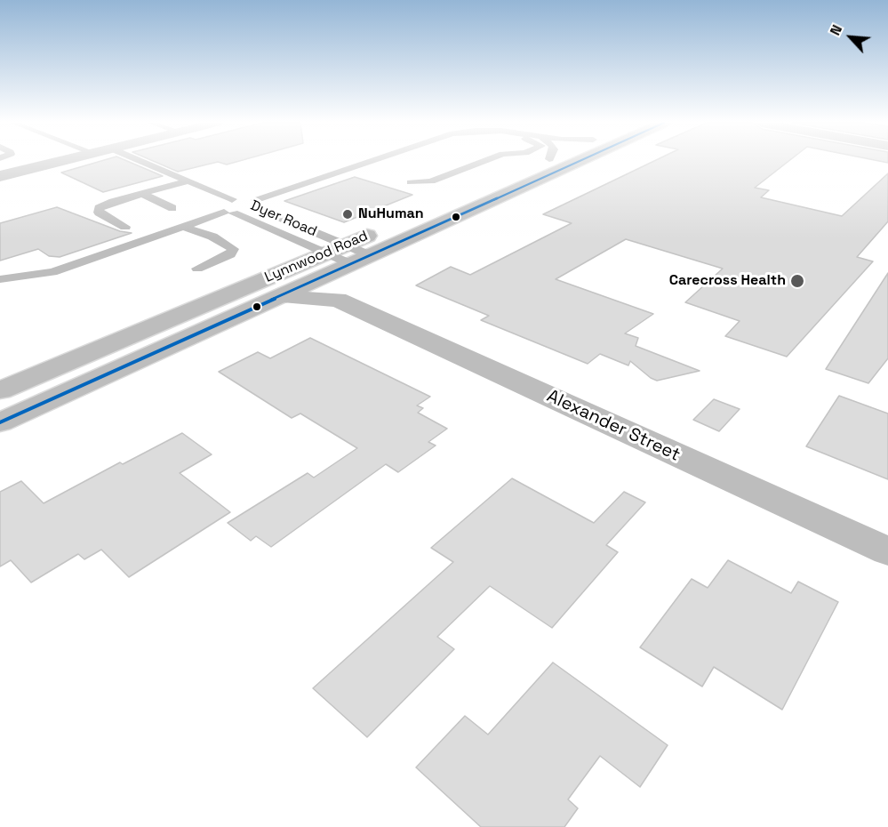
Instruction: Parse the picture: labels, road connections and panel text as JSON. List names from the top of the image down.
{
  "streets": {
    "main road": ["Lynnwood Road", "Alexander Street"],
    "lane": ["Dyer Road"]
  },
  "crossings": [
    ["Dyer Road", "Lynnwood Road"],
    ["Dyer Road", "Alexander Street"],
    ["Lynnwood Road", "Alexander Street"]
  ],
  "places": ["NuHuman", "Carecross Health"],
  "north": "top left"
}
